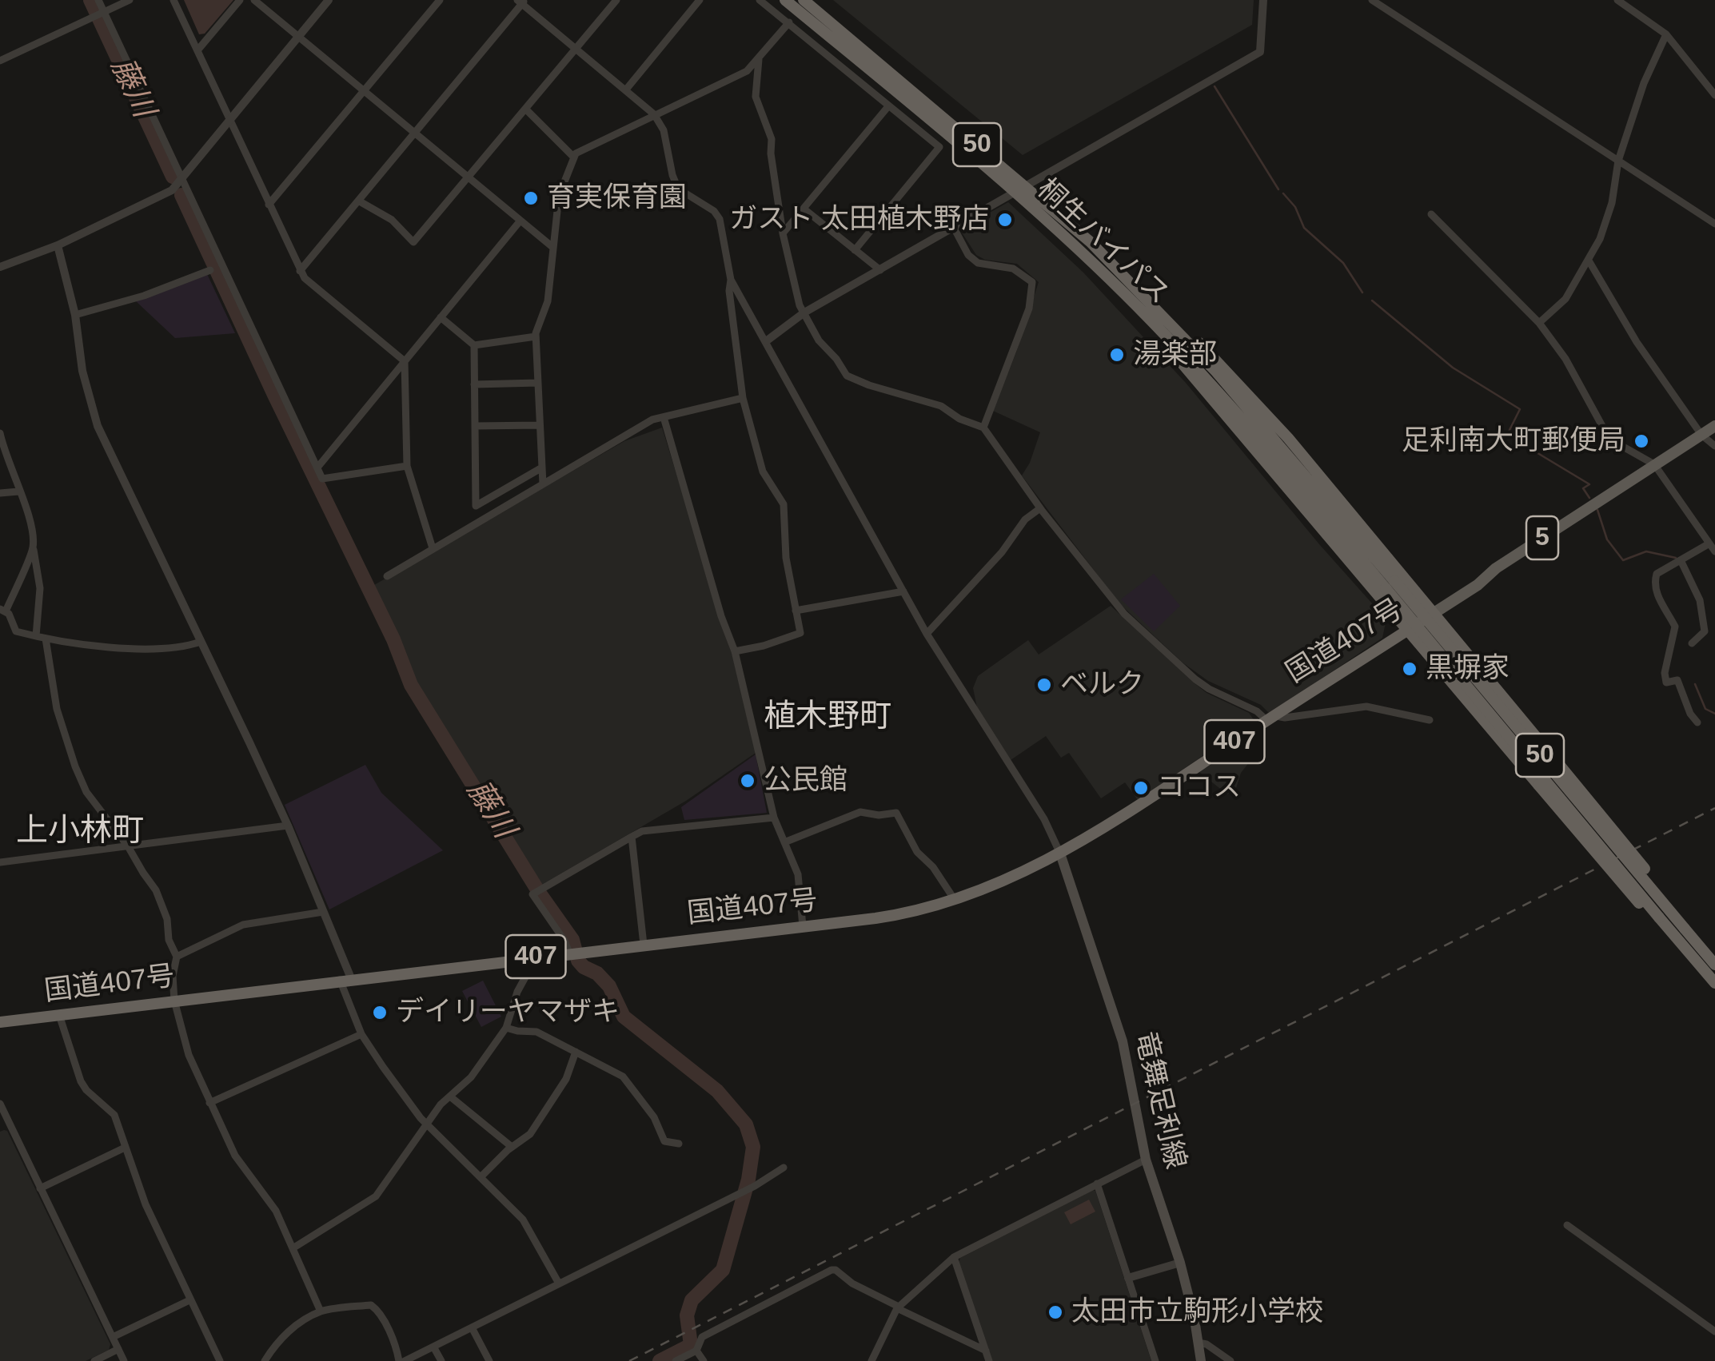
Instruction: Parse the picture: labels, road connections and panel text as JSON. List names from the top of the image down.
{
  "streets": {
    "highway": [
      "50",
      "桐生バイパス",
      "国道407号",
      "407"
    ],
    "main road": ["5", "竜舞足利線"]
  },
  "crossings": [
    ["50", "桐生バイパス"],
    ["50", "5"],
    ["50", "国道407号"],
    ["5", "国道407号"],
    ["国道407号", "竜舞足利線"]
  ],
  "districts": ["植木野町", "上小林町"],
  "water": ["藤川"],
  "places": [
    "育実保育園",
    "ガスト 太田植木野店",
    "湯楽部",
    "足利南大町郵便局",
    "黒塀家",
    "ベルク",
    "公民館",
    "ココス",
    "デイリーヤマザキ",
    "太田市立駒形小学校"
  ]
}
